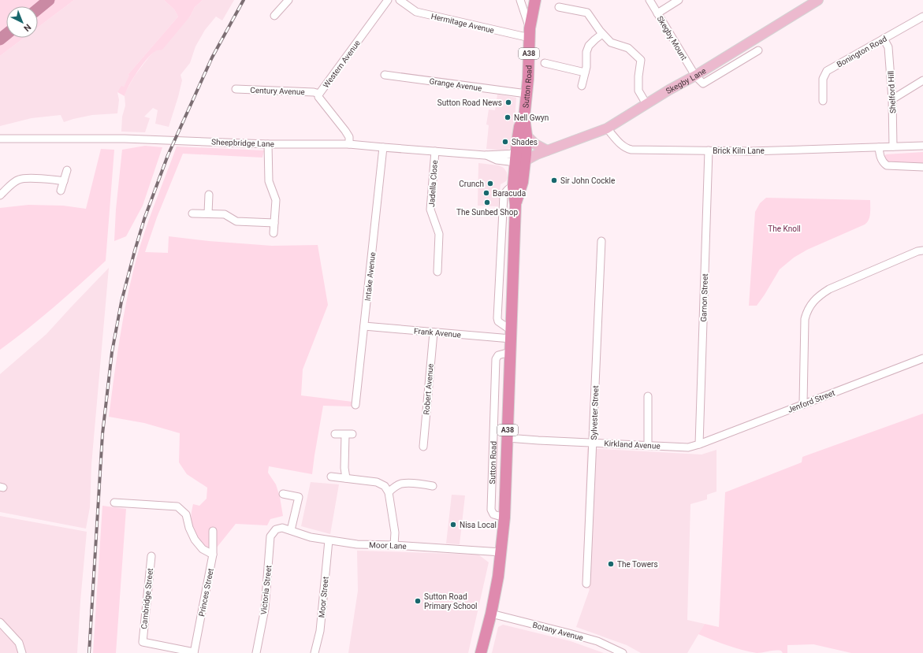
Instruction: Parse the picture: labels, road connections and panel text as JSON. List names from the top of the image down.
{
  "streets": {
    "highway": ["A38", "Sutton Road"],
    "main road": ["Skegby Lane"],
    "street": [
      "Hermitage Avenue",
      "Skegby Mount",
      "Bonington Road",
      "Western Avenue",
      "Grange Avenue",
      "Century Avenue",
      "Shelford Hill",
      "Sheepbridge Lane",
      "Brick Kiln Lane",
      "Jadella Close",
      "Intake Avenue",
      "Garnon Street",
      "Frank Avenue",
      "Robert Avenue",
      "Jenford Street",
      "Sylvester Street",
      "Kirkland Avenue",
      "Moor Lane",
      "Victoria Street",
      "Princes Street",
      "Moor Street",
      "Cambridge Street",
      "Botany Avenue"
    ]
  },
  "crossings": [
    ["Hermitage Avenue", "Sutton Road"],
    ["Skegby Mount", "Skegby Lane"],
    ["Bonington Road", "Shelford Hill"],
    ["Western Avenue", "Century Avenue"],
    ["Western Avenue", "Sheepbridge Lane"],
    ["Skegby Lane", "Sutton Road"],
    ["Skegby Lane", "Sheepbridge Lane"],
    ["Skegby Lane", "Brick Kiln Lane"],
    ["Grange Avenue", "Sutton Road"],
    ["Sutton Road", "Sheepbridge Lane"],
    ["Sutton Road", "Frank Avenue"],
    ["Sutton Road", "Kirkland Avenue"],
    ["Sutton Road", "Moor Lane"],
    ["Sutton Road", "Botany Avenue"],
    ["Shelford Hill", "Brick Kiln Lane"],
    ["Sheepbridge Lane", "Jadella Close"],
    ["Sheepbridge Lane", "Intake Avenue"],
    ["Brick Kiln Lane", "Garnon Street"],
    ["Intake Avenue", "Frank Avenue"],
    ["Garnon Street", "Jenford Street"],
    ["Garnon Street", "Kirkland Avenue"],
    ["Frank Avenue", "Robert Avenue"],
    ["Jenford Street", "Kirkland Avenue"],
    ["Sylvester Street", "Kirkland Avenue"],
    ["Moor Lane", "Victoria Street"],
    ["Moor Lane", "Moor Street"],
    ["Princes Street", "Cambridge Street"]
  ],
  "parks": ["The Knoll"],
  "places": [
    "Sutton Road News",
    "Nell Gwyn",
    "Shades",
    "Sir John Cockle",
    "Crunch",
    "Baracuda",
    "The Sunbed Shop",
    "Nisa Local",
    "The Towers",
    "Sutton Road Primary School"
  ],
  "north": "bottom right"
}
